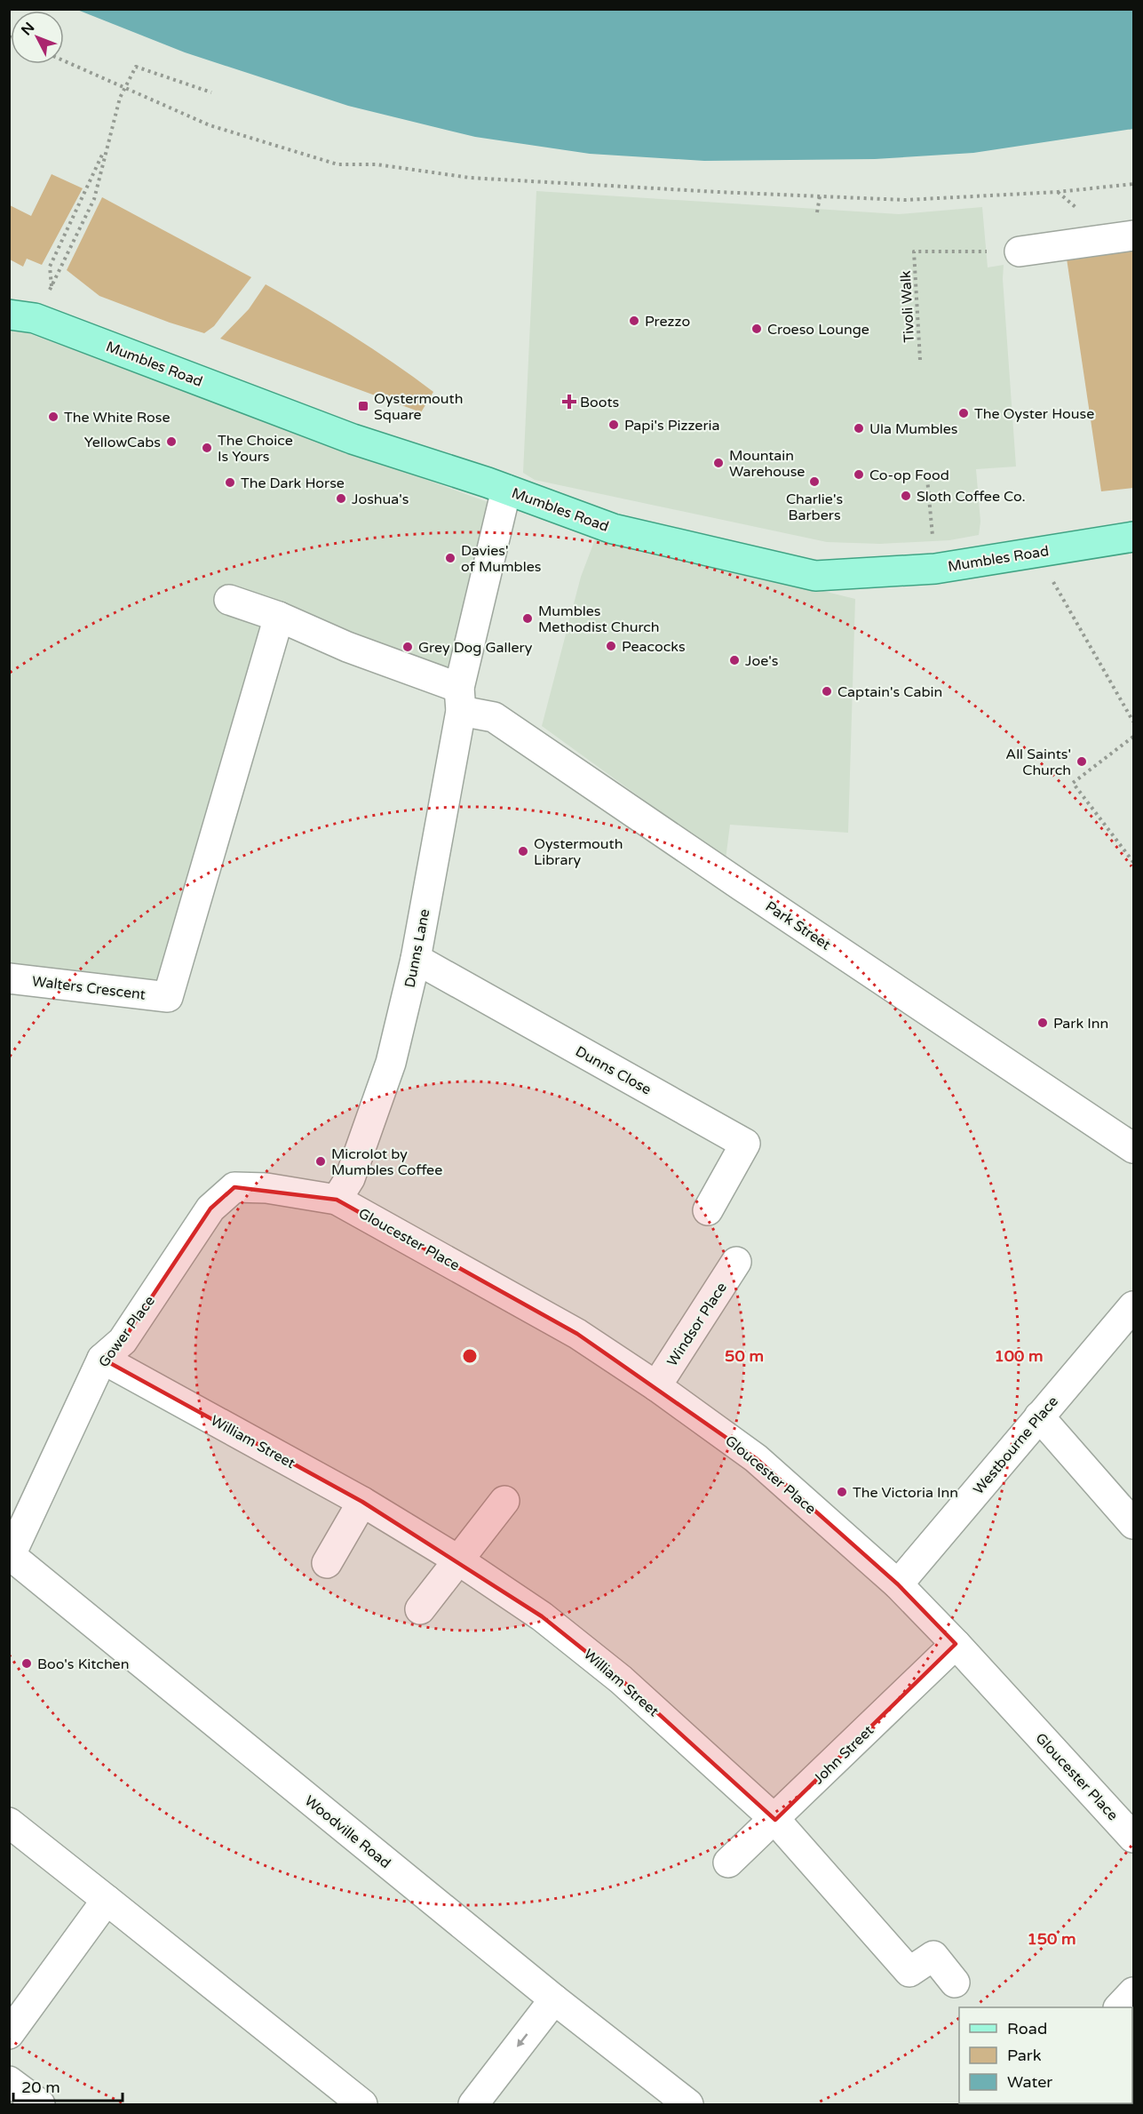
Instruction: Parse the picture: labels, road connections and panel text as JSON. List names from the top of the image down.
{
  "streets": {
    "main road": ["Mumbles Road"],
    "street": [
      "Park Street",
      "Dunns Lane",
      "Walters Crescent",
      "Dunns Close",
      "Gloucester Place",
      "Windsor Place",
      "Gower Place",
      "William Street",
      "Westbourne Place",
      "John Street",
      "Woodville Road"
    ],
    "path": ["Tivoli Walk"]
  },
  "crossings": [
    ["Mumbles Road", "Dunns Lane"],
    ["Park Street", "Dunns Lane"],
    ["Dunns Lane", "Dunns Close"],
    ["Dunns Lane", "Gloucester Place"],
    ["Dunns Lane", "Gower Place"],
    ["Gloucester Place", "Windsor Place"],
    ["Gloucester Place", "Gower Place"],
    ["Gloucester Place", "Westbourne Place"],
    ["Gloucester Place", "John Street"],
    ["Gower Place", "William Street"],
    ["Gower Place", "Woodville Road"],
    ["William Street", "John Street"]
  ],
  "places": {
    "other": [
      "Prezzo",
      "Croeso Lounge",
      "The Oyster House",
      "The White Rose",
      "Papi's Pizzeria",
      "Ula Mumbles",
      "YellowCabs",
      "The Choice Is Yours",
      "Mountain Warehouse",
      "Co-op Food",
      "Charlie's Barbers",
      "The Dark Horse",
      "Sloth Coffee Co.",
      "Joshua's",
      "Davies' of Mumbles",
      "Mumbles Methodist Church",
      "Peacocks",
      "Grey Dog Gallery",
      "Joe's",
      "Captain's Cabin",
      "All Saints' Church",
      "Oystermouth Library",
      "Park Inn",
      "Microlot by Mumbles Coffee",
      "The Victoria Inn",
      "Boo's Kitchen"
    ],
    "health": ["Boots"],
    "transit": ["Oystermouth Square"]
  },
  "legend": ["Road", "Park", "Water"],
  "scale_bar": "20 m",
  "north": "top left",
  "rings": ["50 m", "100 m", "150 m"]
}
